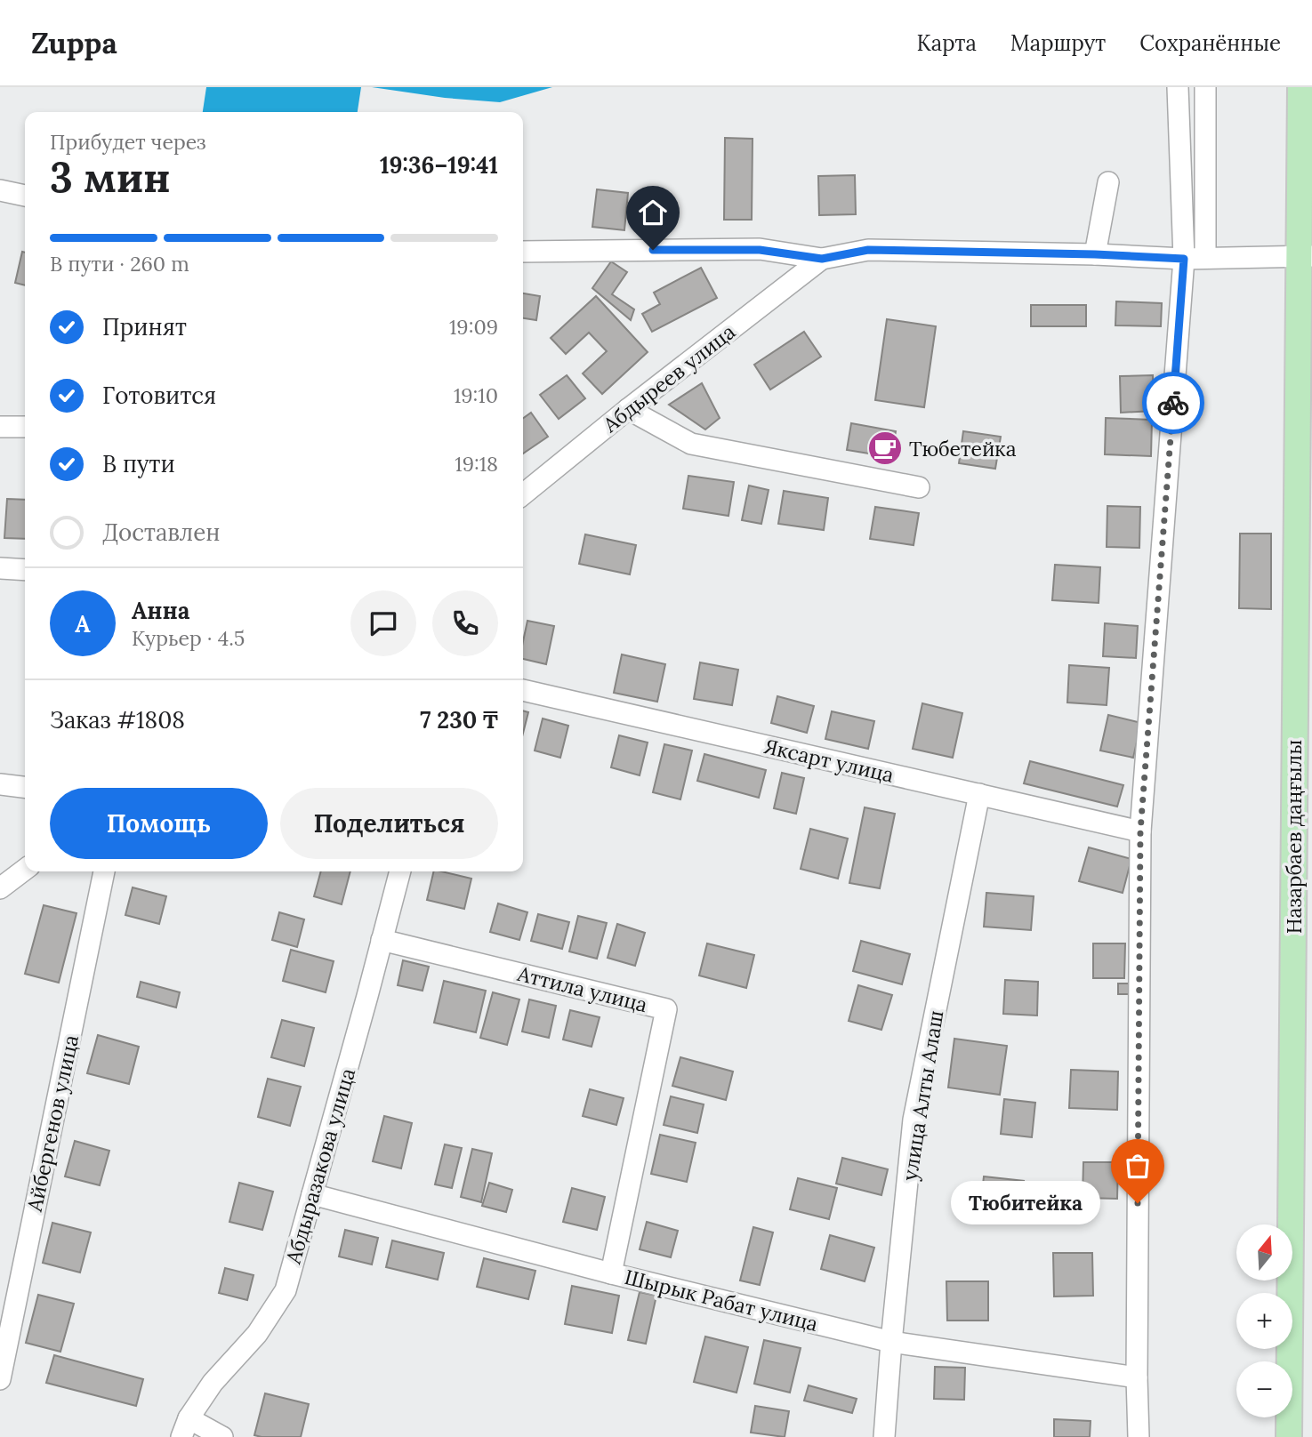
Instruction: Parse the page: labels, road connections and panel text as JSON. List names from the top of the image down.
{
  "streets": {
    "main road": ["Назарбаев даңғылы"],
    "street": [
      "Абдыреев улица",
      "Яксарт улица",
      "Аттила улица",
      "улица Алты Алаш",
      "Айбергенов улица",
      "Абдыразакова улица",
      "Шырык Рабат улица"
    ]
  },
  "crossings": [
    ["Яксарт улица", "улица Алты Алаш"],
    ["Аттила улица", "Абдыразакова улица"],
    ["Аттила улица", "Шырык Рабат улица"],
    ["улица Алты Алаш", "Шырык Рабат улица"],
    ["Абдыразакова улица", "Шырык Рабат улица"]
  ],
  "places": {
    "cafe": ["Тюбетейка"],
    "other": ["Тюбитейка"]
  },
  "north": "top",
  "page": {
    "header": "Zuppa",
    "nav": ["Карта", "Маршрут", "Сохранённые"],
    "heading": ["3 мин", "Прибудет через", "19:36–19:41"],
    "panel": [
      "Анна",
      "Курьер · 4.5",
      "Заказ #1808",
      "7 230 ₸"
    ],
    "bar": "В пути · 260 m",
    "list": [
      ["Принят", "19:09"],
      ["Готовится", "19:10"],
      ["В пути", "19:18"],
      "Доставлен"
    ],
    "round": "А",
    "buttons": ["Помощь", "Поделиться"],
    "bubble": "Тюбитейка",
    "map_buttons": ["+", "−"]
  }
}
